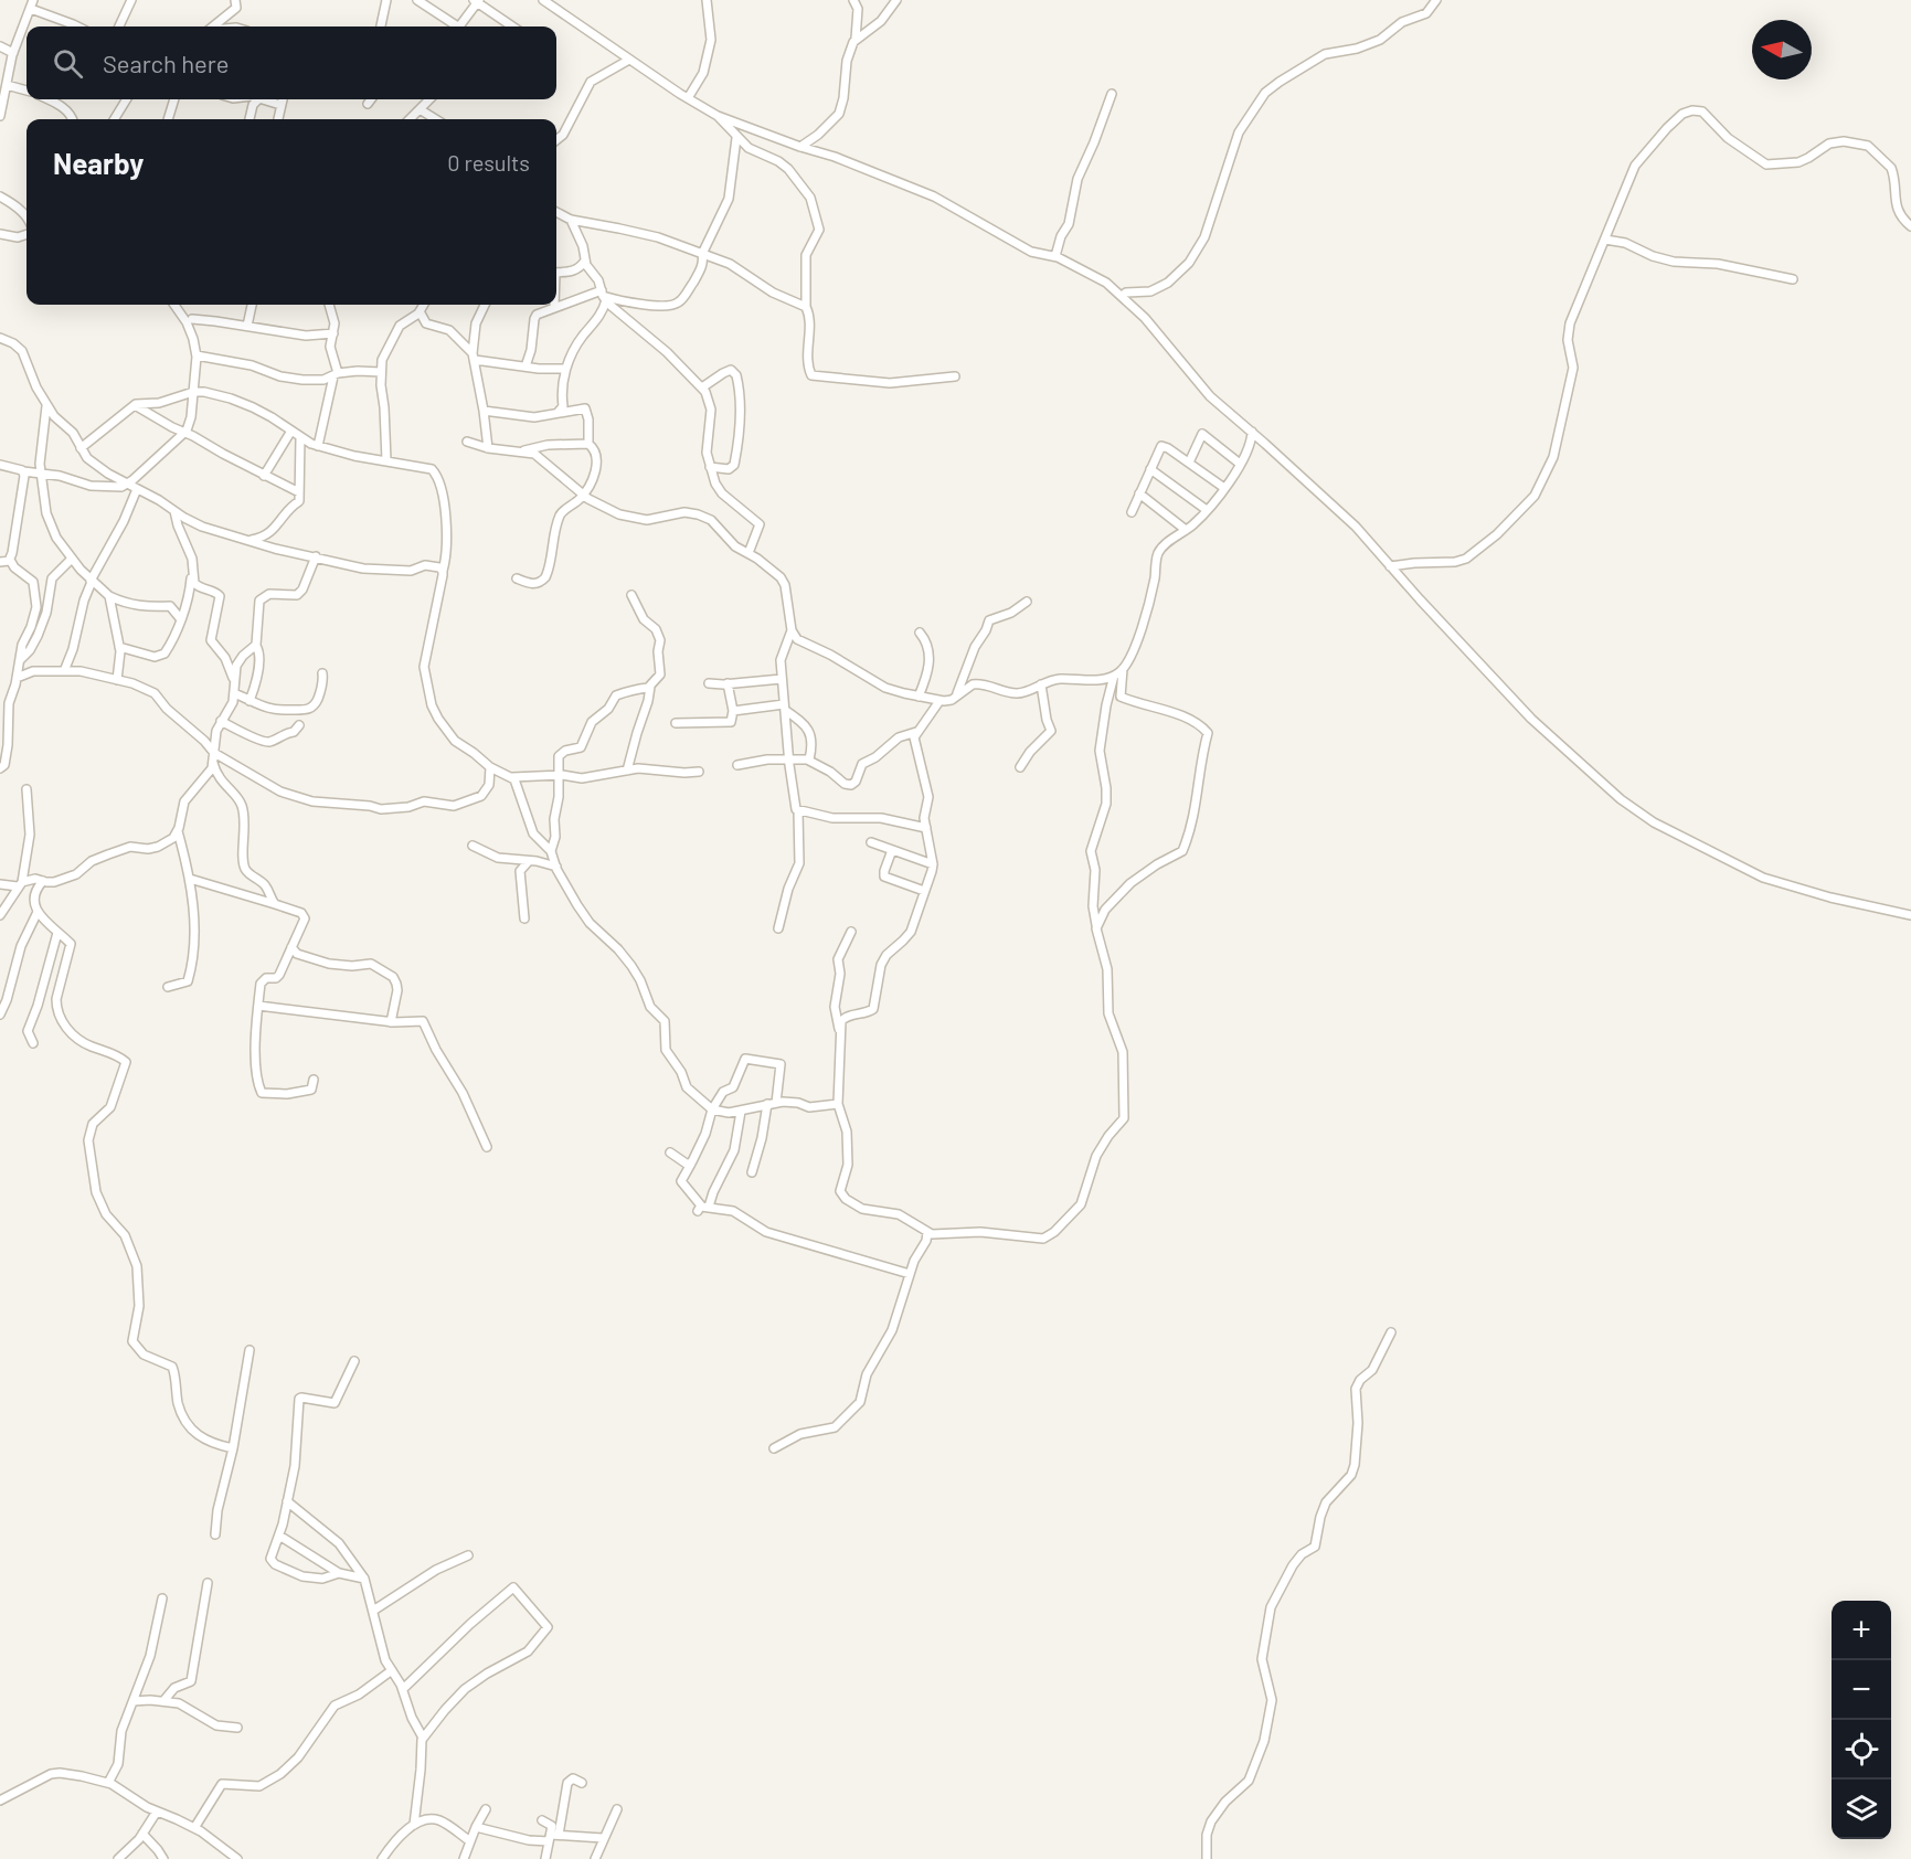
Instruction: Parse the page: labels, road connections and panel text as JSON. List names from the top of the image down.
{
  "north": "left",
  "page": {
    "search": "Search here",
    "heading": ["Nearby", "0 results"],
    "map_buttons": ["+", "−"]
  }
}
